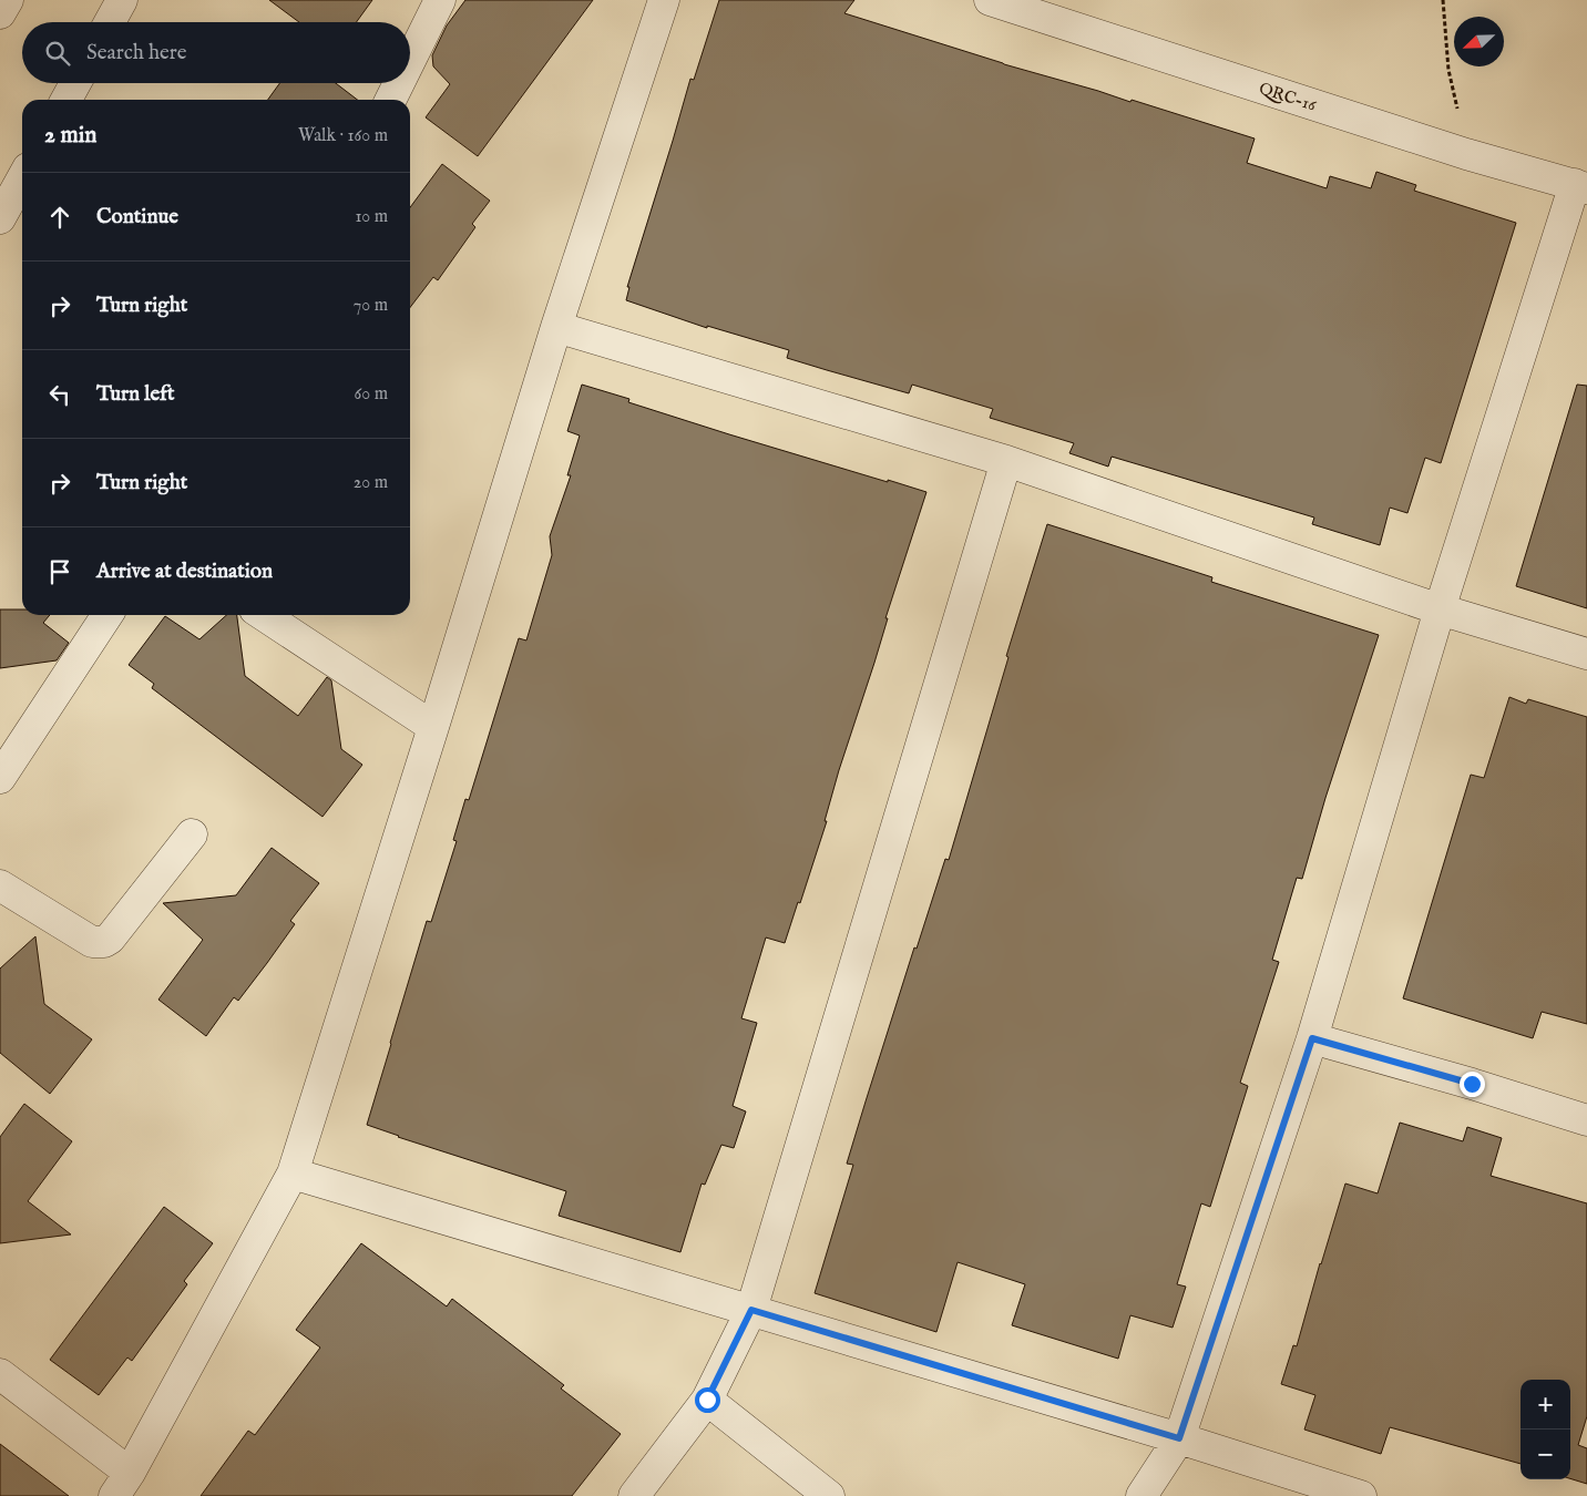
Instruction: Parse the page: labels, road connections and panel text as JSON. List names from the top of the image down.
{
  "streets": {
    "street": ["QRC-16"]
  },
  "north": "bottom left",
  "page": {
    "search": "Search here",
    "heading": ["2 min", "Walk · 160 m"],
    "list": [
      ["Continue", "10 m"],
      ["Turn right", "70 m"],
      ["Turn left", "60 m"],
      ["Turn right", "20 m"],
      "Arrive at destination"
    ],
    "map_buttons": ["+", "−"]
  }
}
